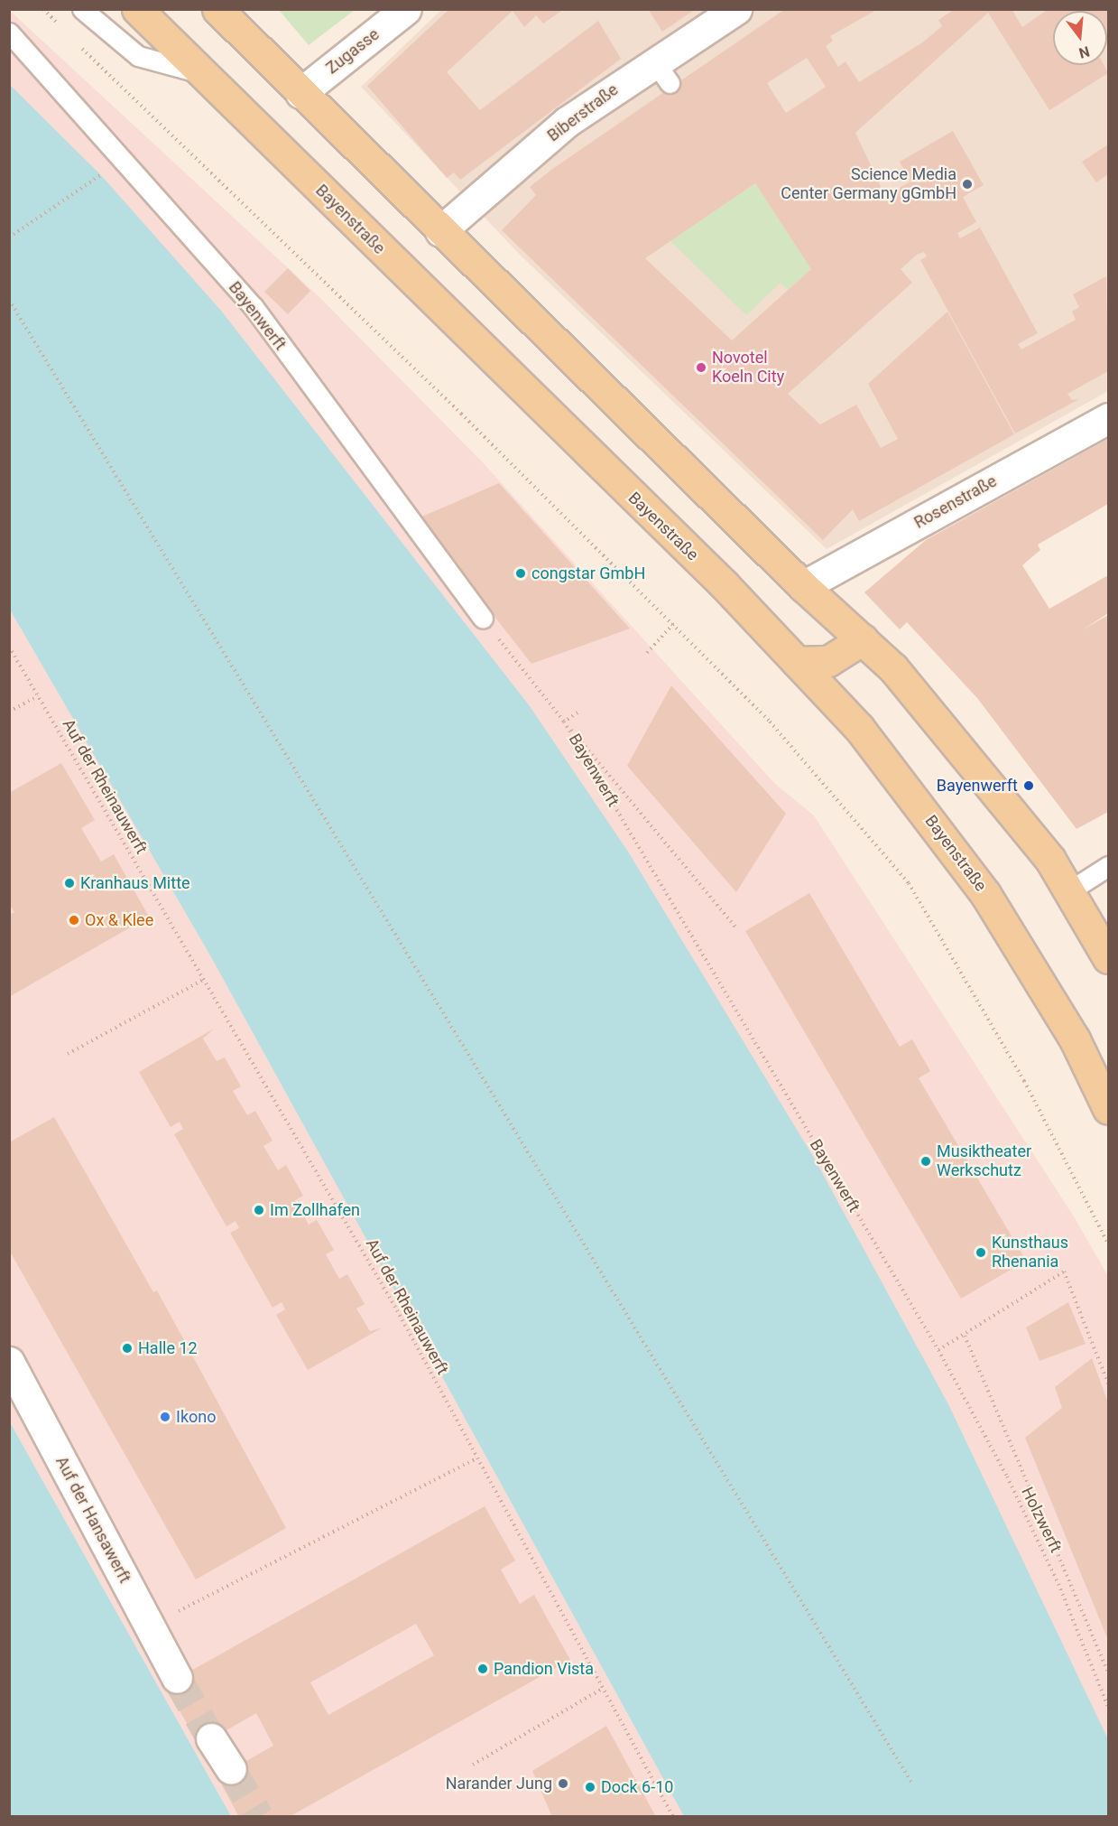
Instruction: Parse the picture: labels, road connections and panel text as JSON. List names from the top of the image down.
{
  "streets": {
    "main road": ["Bayenstraße"],
    "street": [
      "Zugasse",
      "Biberstraße",
      "Rosenstraße",
      "Auf der Hansawerft"
    ],
    "lane": ["Bayenwerft"],
    "path": ["Auf der Rheinauwerft", "Holzwerft"]
  },
  "crossings": [
    ["Bayenwerft", "Holzwerft"]
  ],
  "places": [
    "Science Media Center Germany gGmbH",
    "Novotel Koeln City",
    "congstar GmbH",
    "Bayenwerft",
    "Kranhaus Mitte",
    "Ox & Klee",
    "Musiktheater Werkschutz",
    "Im Zollhafen",
    "Kunsthaus Rhenania",
    "Halle 12",
    "Ikono",
    "Pandion Vista",
    "Narander Jung",
    "Dock 6-10"
  ],
  "north": "bottom"
}
